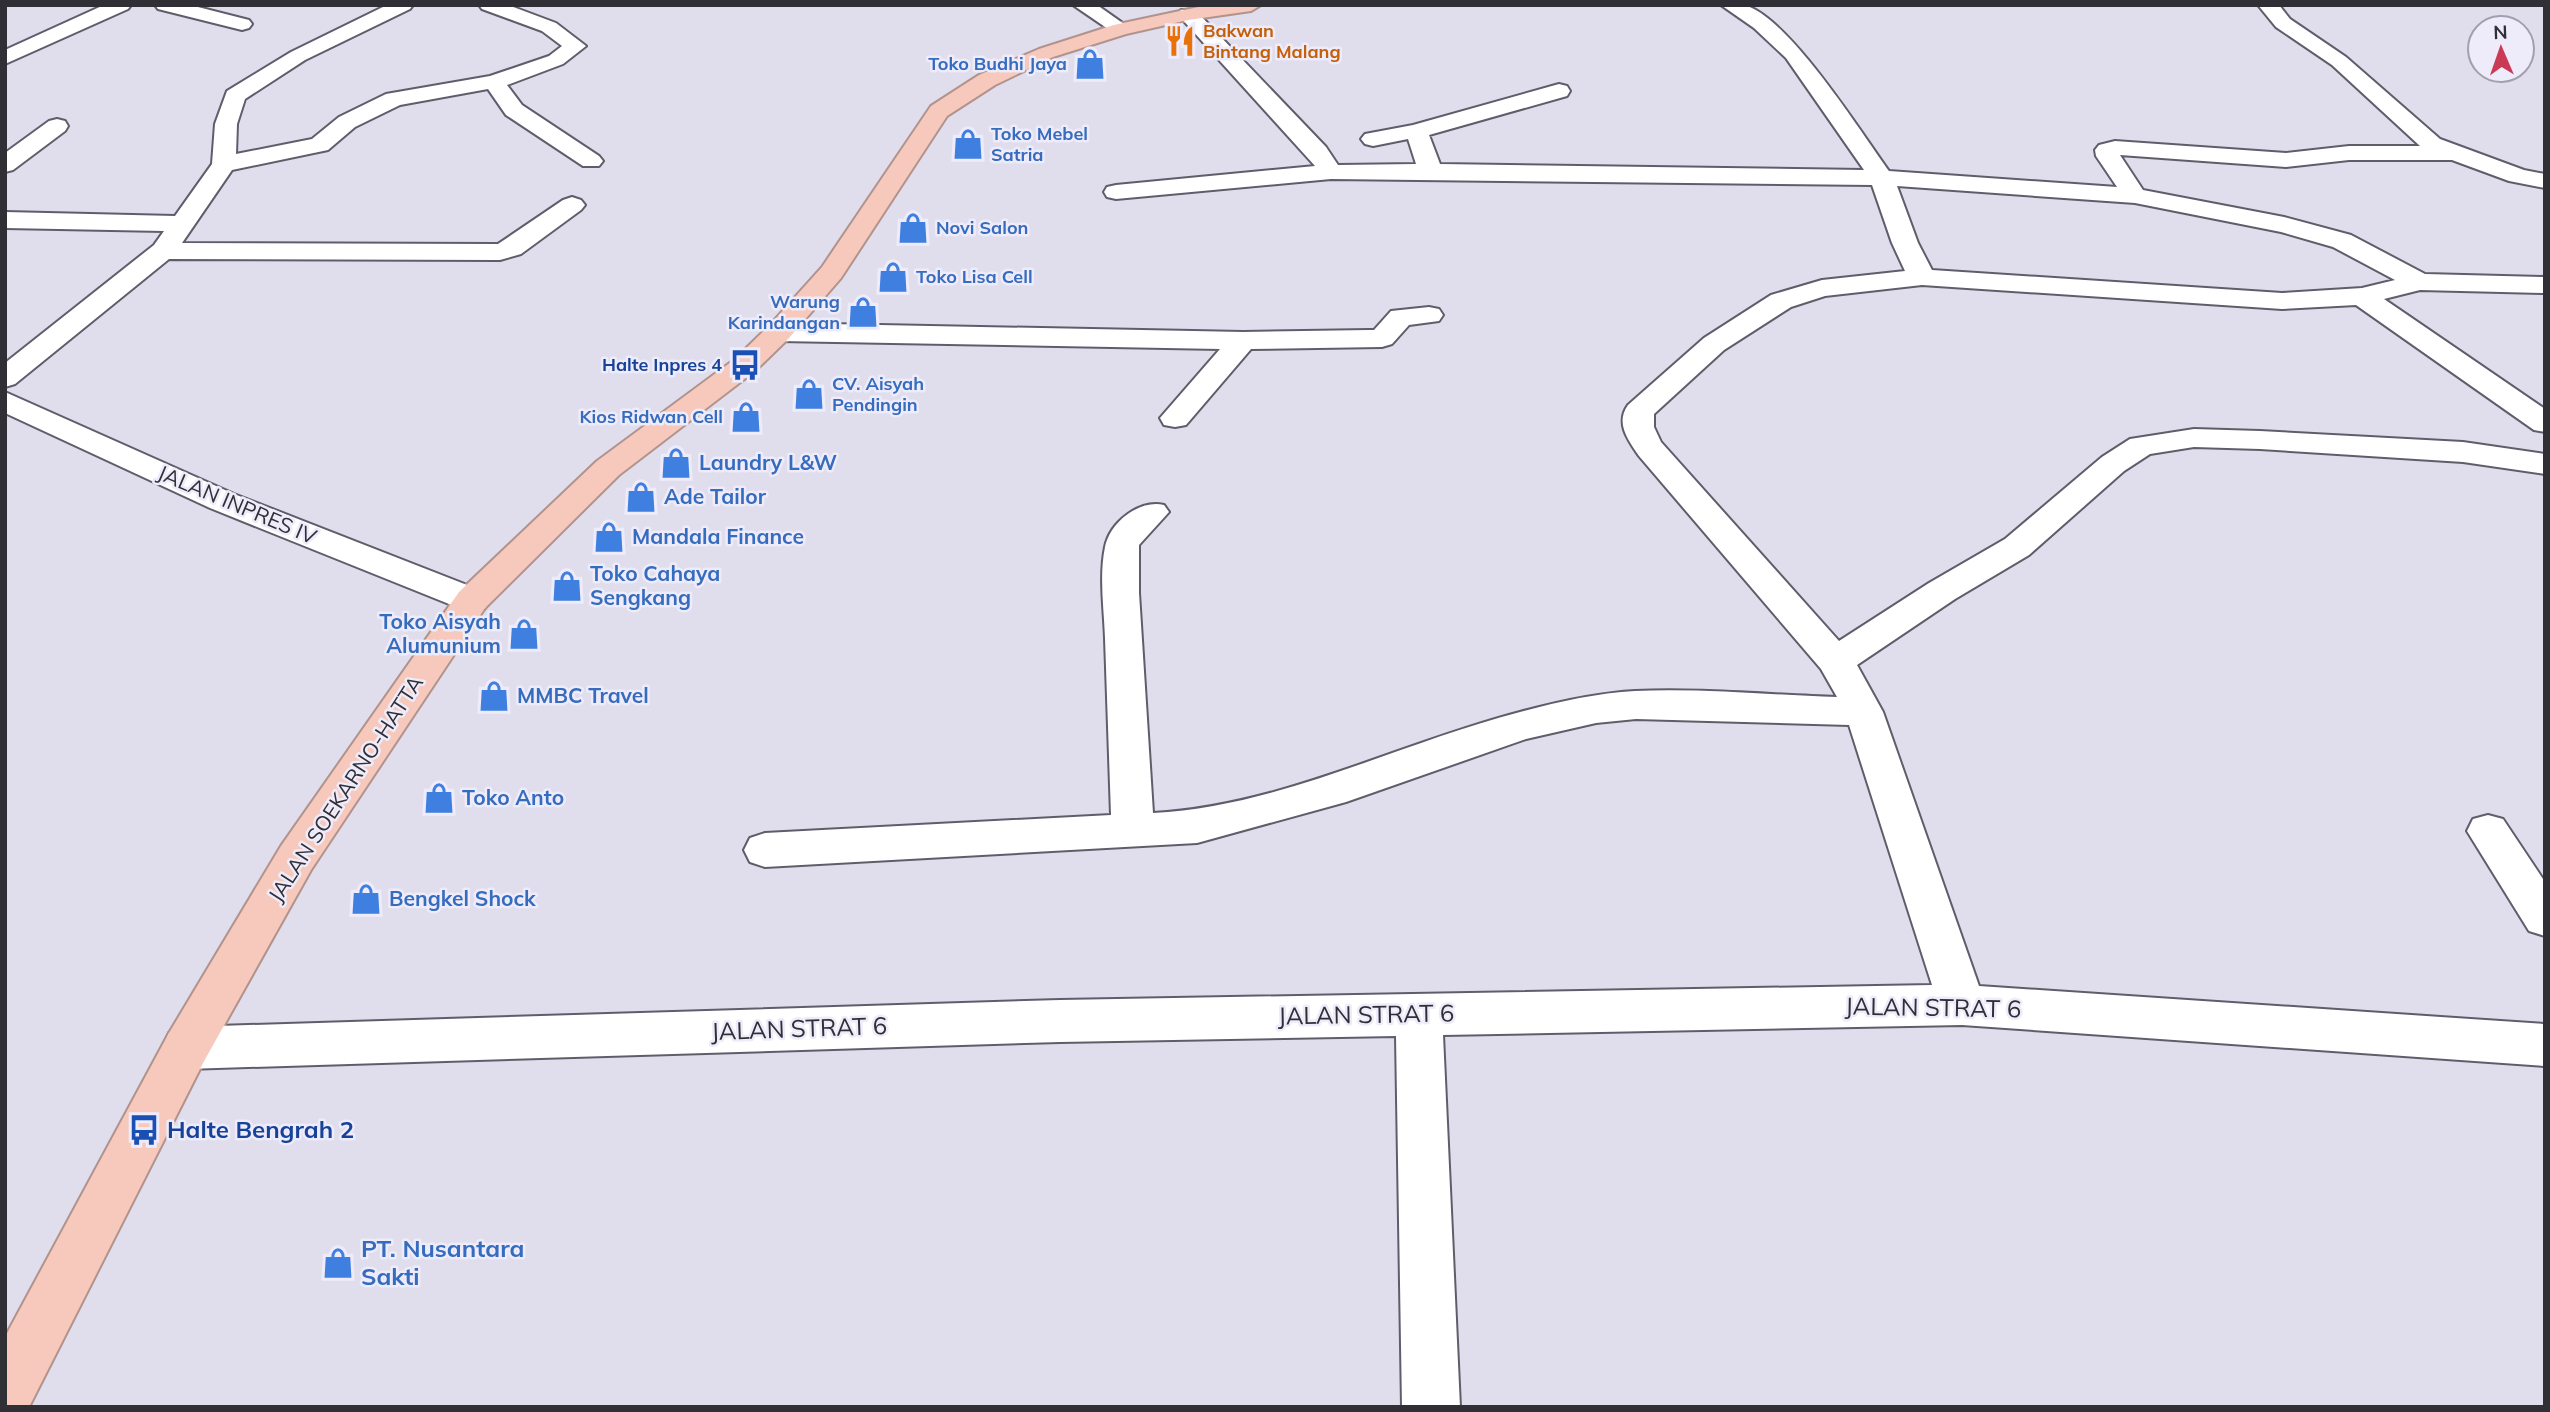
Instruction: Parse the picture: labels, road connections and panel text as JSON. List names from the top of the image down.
{
  "streets": {
    "highway": ["JALAN SOEKARNO-HATTA"],
    "street": ["JALAN INPRES IV", "JALAN STRAT 6"]
  },
  "crossings": [
    ["JALAN INPRES IV", "JALAN SOEKARNO-HATTA"],
    ["JALAN SOEKARNO-HATTA", "JALAN STRAT 6"]
  ],
  "places": {
    "restaurant": ["Bakwan Bintang Malang"],
    "shop": [
      "Toko Budhi Jaya",
      "Toko Mebel Satria",
      "Novi Salon",
      "Toko Lisa Cell",
      "Warung Karindangan",
      "CV. Aisyah Pendingin",
      "Kios Ridwan Cell",
      "Laundry L&W",
      "Ade Tailor",
      "Mandala Finance",
      "Toko Cahaya Sengkang",
      "Toko Aisyah Alumunium",
      "MMBC Travel",
      "Toko Anto",
      "Bengkel Shock",
      "PT. Nusantara Sakti"
    ],
    "bus stop": ["Halte Inpres 4", "Halte Bengrah 2"]
  },
  "north": "top"
}
